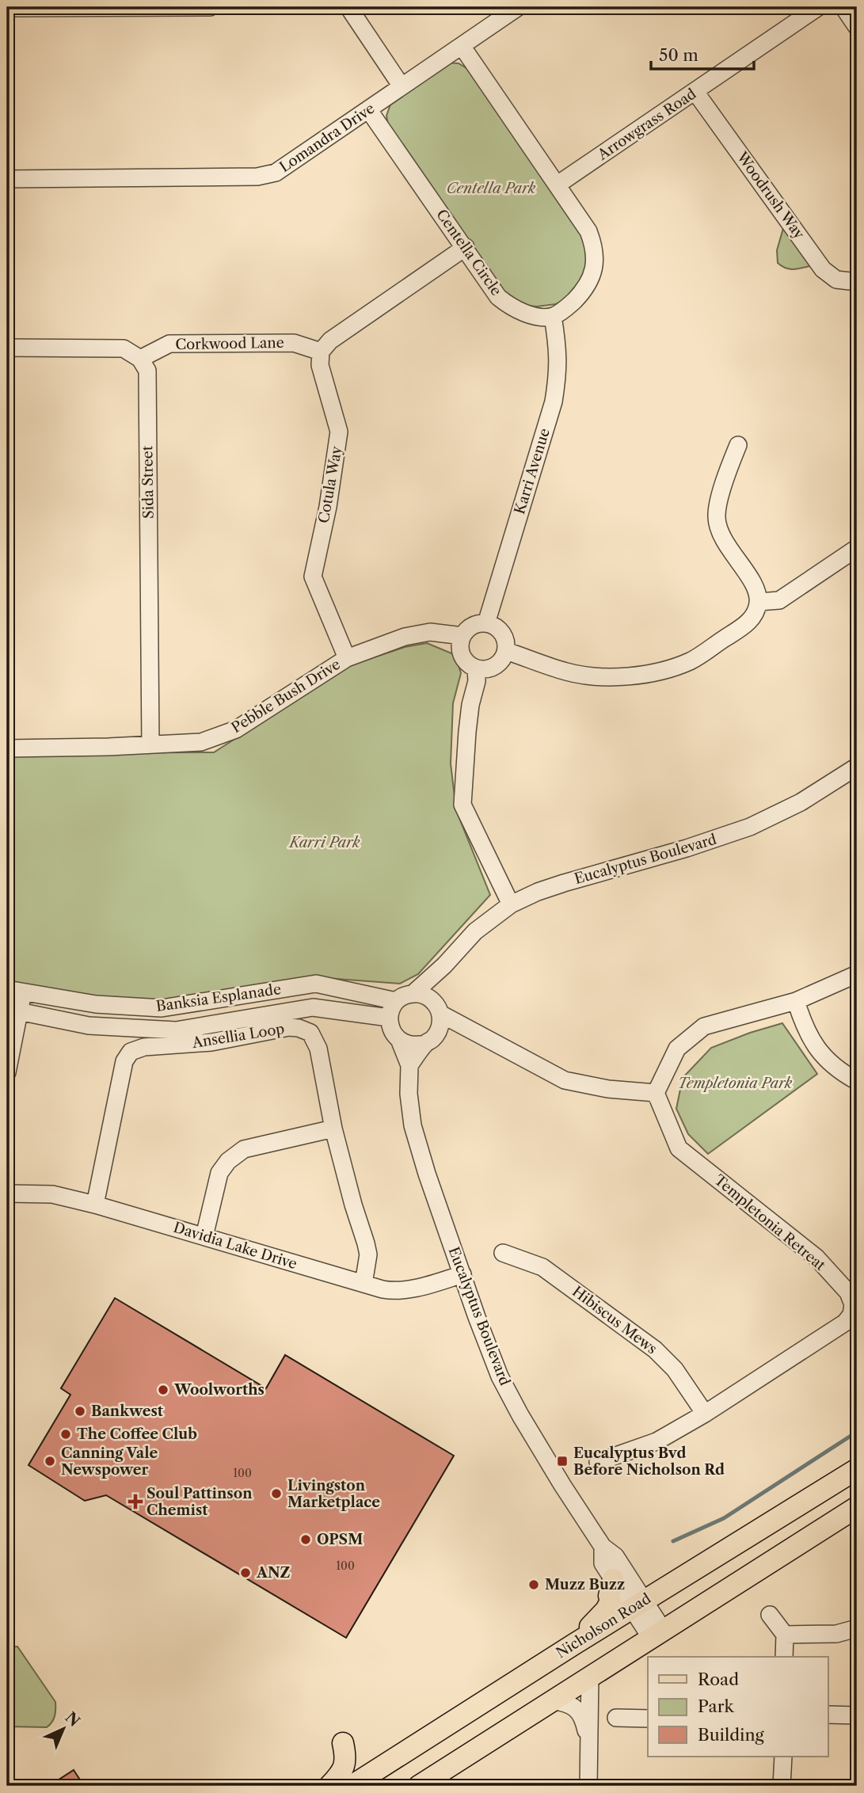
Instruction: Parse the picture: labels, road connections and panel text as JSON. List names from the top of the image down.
{
  "streets": {
    "main road": ["Nicholson Road"],
    "street": [
      "Arrowgrass Road",
      "Lomandra Drive",
      "Woodrush Way",
      "Centella Circle",
      "Corkwood Lane",
      "Karri Avenue",
      "Sida Street",
      "Cotula Way",
      "Pebble Bush Drive",
      "Eucalyptus Boulevard",
      "Banksia Esplanade",
      "Ansellia Loop",
      "Templetonia Retreat",
      "Davidia Lake Drive",
      "Hibiscus Mews"
    ]
  },
  "crossings": [
    ["Arrowgrass Road", "Woodrush Way"],
    ["Lomandra Drive", "Centella Circle"],
    ["Centella Circle", "Karri Avenue"],
    ["Corkwood Lane", "Sida Street"],
    ["Corkwood Lane", "Cotula Way"],
    ["Karri Avenue", "Pebble Bush Drive"],
    ["Sida Street", "Pebble Bush Drive"],
    ["Cotula Way", "Pebble Bush Drive"],
    ["Eucalyptus Boulevard", "Banksia Esplanade"],
    ["Eucalyptus Boulevard", "Davidia Lake Drive"],
    ["Eucalyptus Boulevard", "Nicholson Road"],
    ["Ansellia Loop", "Davidia Lake Drive"],
    ["Templetonia Retreat", "Hibiscus Mews"]
  ],
  "parks": ["Centella Park", "Karri Park", "Templetonia Park"],
  "places": {
    "other": [
      "Woolworths",
      "Bankwest",
      "The Coffee Club",
      "Canning Vale Newspower",
      "Livingston Marketplace",
      "OPSM",
      "ANZ",
      "Muzz Buzz"
    ],
    "transit": ["Eucalyptus Bvd Before Nicholson Rd"],
    "health": ["Soul Pattinson Chemist"]
  },
  "house_numbers": ["100", "100"],
  "legend": ["Road", "Park", "Building"],
  "scale_bar": "50 m",
  "north": "top right"
}
